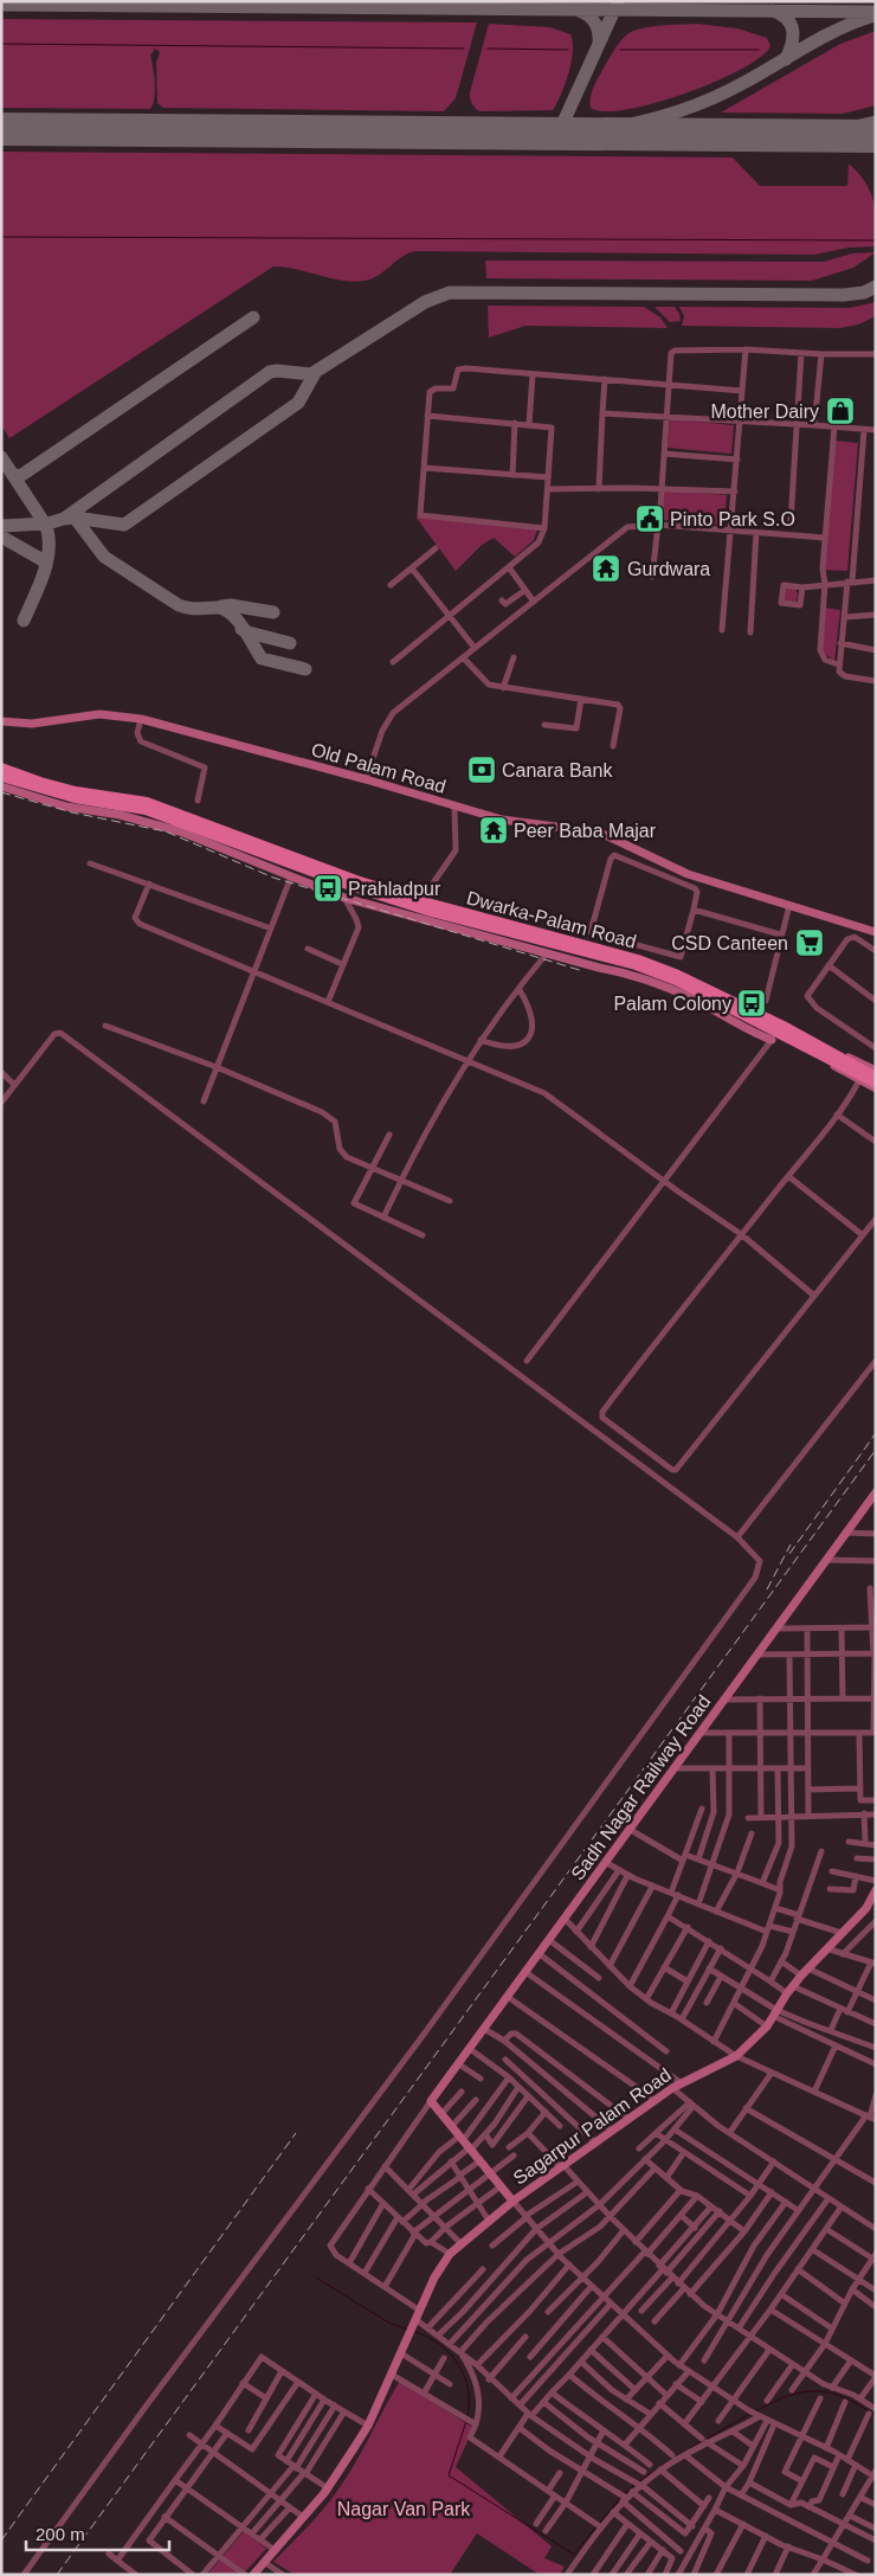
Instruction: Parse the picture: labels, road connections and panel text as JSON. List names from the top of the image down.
{
  "streets": {
    "main road": ["Dwarka-Palam Road"],
    "street": ["Old Palam Road", "Sadh Nagar Railway Road", "Sagarpur Palam Road"]
  },
  "parks": ["Nagar Van Park"],
  "places": {
    "shop": ["Mother Dairy"],
    "public building": ["Pinto Park S.O"],
    "temple": ["Gurdwara", "Peer Baba Majar"],
    "bank": ["Canara Bank"],
    "bus stop": ["Prahladpur", "Palam Colony"],
    "supermarket": ["CSD Canteen"]
  },
  "scale_bar": "200 m"
}
